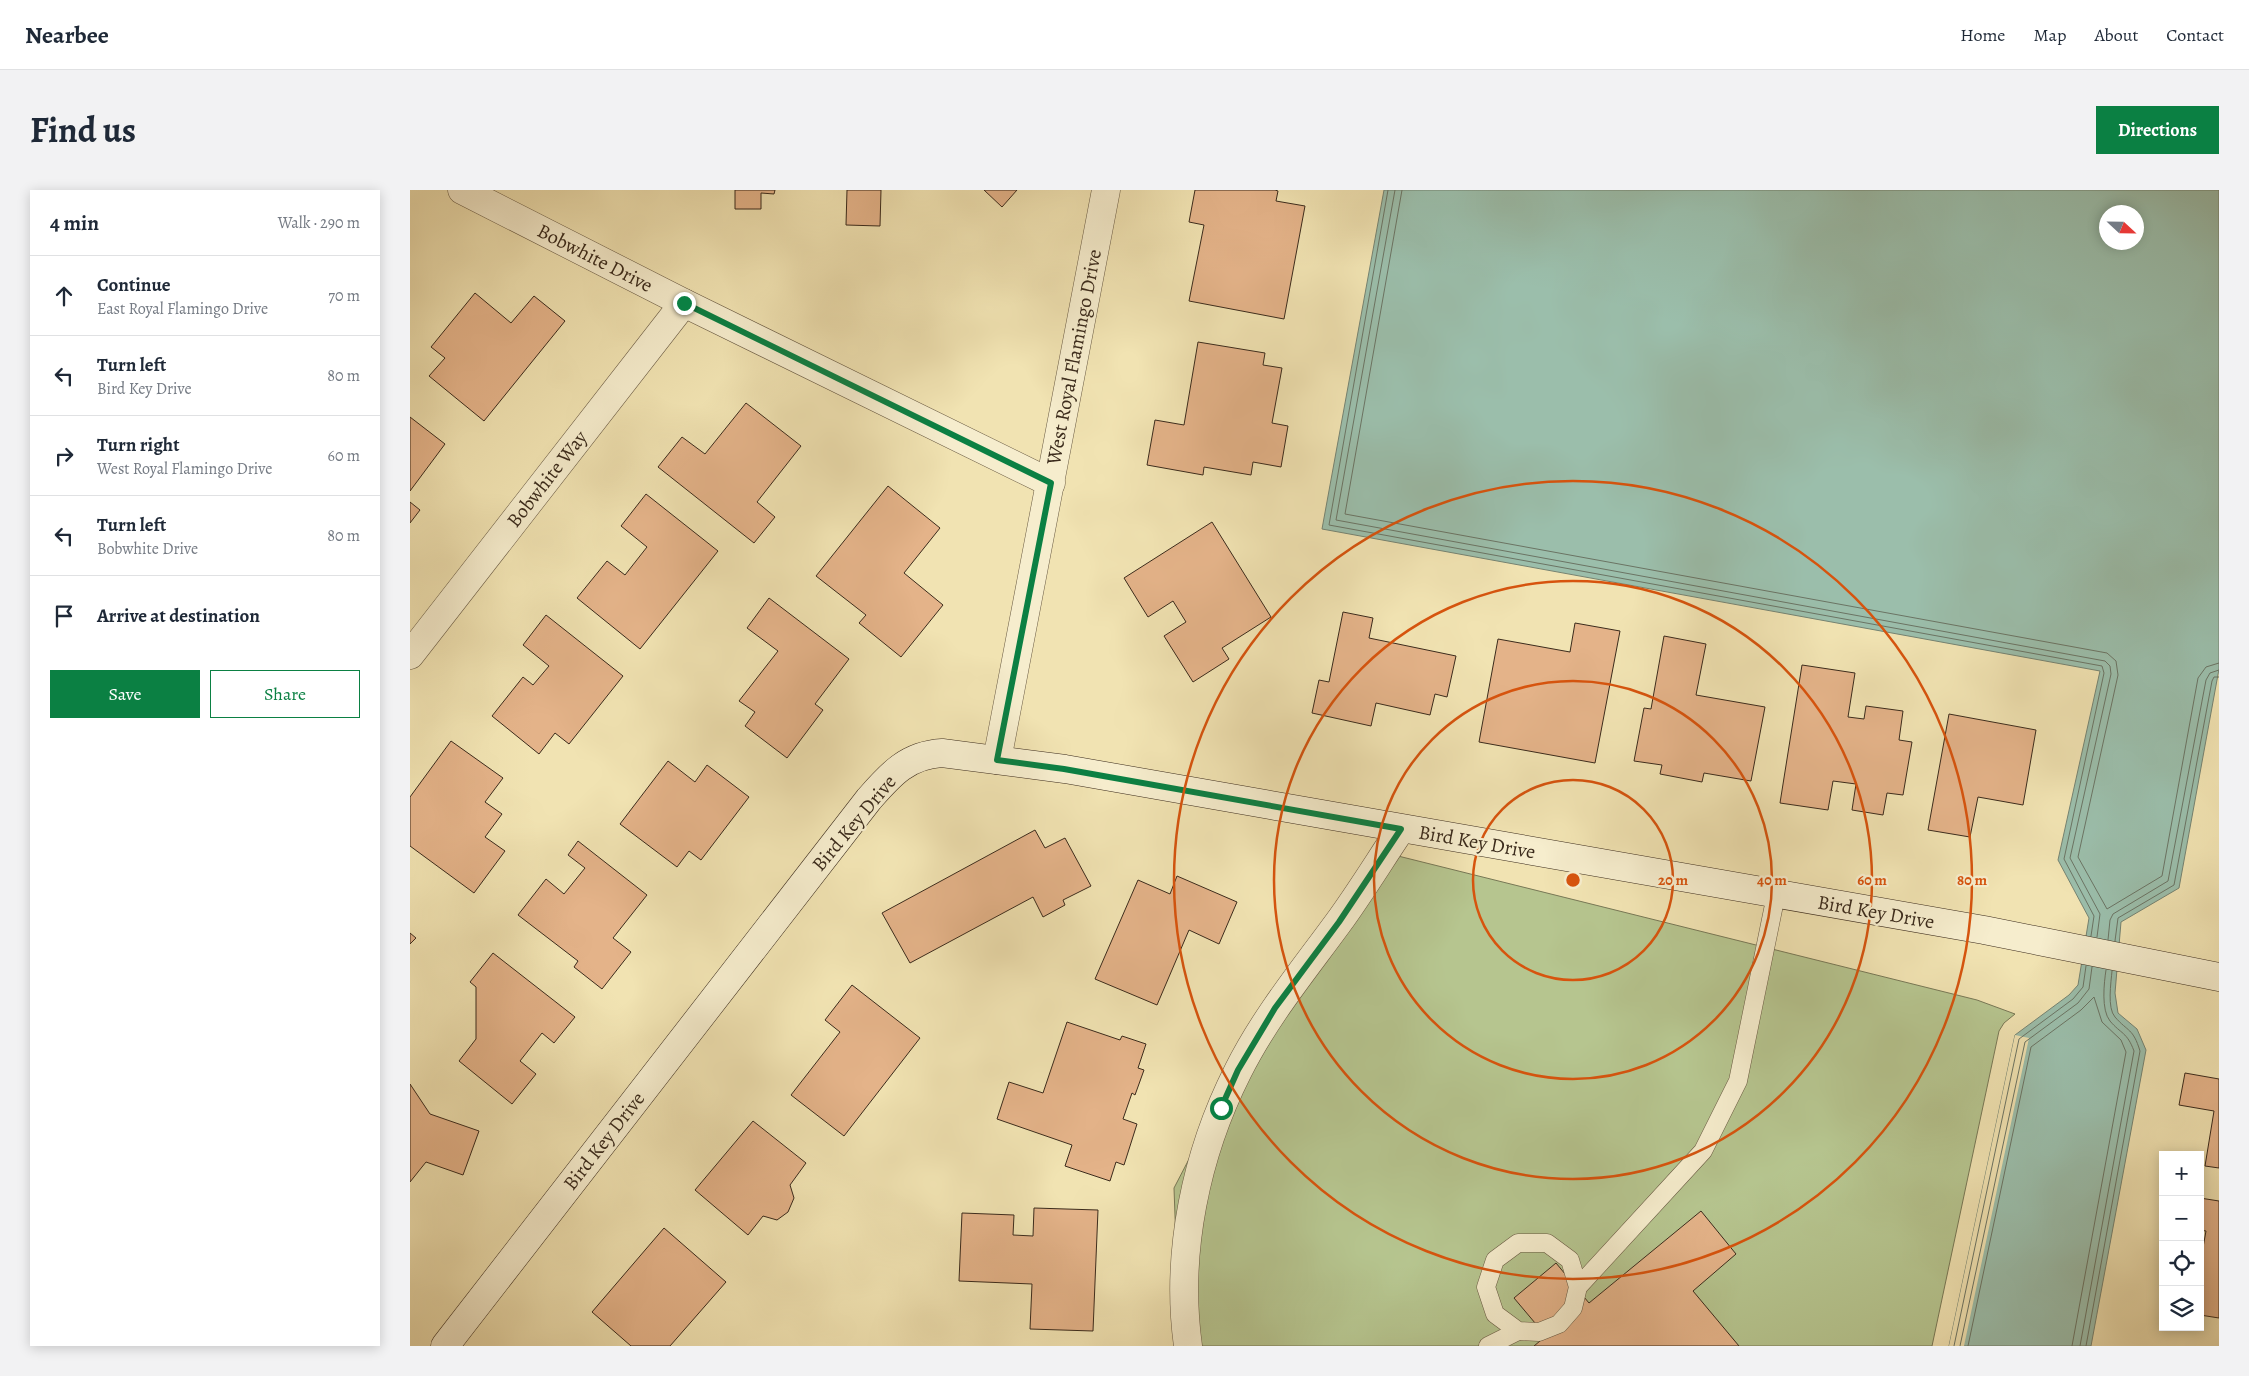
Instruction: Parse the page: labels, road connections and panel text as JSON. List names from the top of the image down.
{
  "streets": {
    "street": [
      "Bobwhite Drive",
      "West Royal Flamingo Drive",
      "Bobwhite Way",
      "Bird Key Drive"
    ]
  },
  "crossings": [
    ["Bobwhite Drive", "West Royal Flamingo Drive"],
    ["Bobwhite Drive", "Bobwhite Way"],
    ["West Royal Flamingo Drive", "Bird Key Drive"]
  ],
  "north": "right",
  "page": {
    "header": "Nearbee",
    "nav": [
      "Home",
      "Map",
      "About",
      "Contact"
    ],
    "title": "Find us",
    "buttons": [
      "Directions",
      ["Save", "Share"]
    ],
    "heading": ["4 min", "Walk · 290 m"],
    "list": [
      ["Continue", "East Royal Flamingo Drive", "70 m"],
      ["Turn left", "Bird Key Drive", "80 m"],
      ["Turn right", "West Royal Flamingo Drive", "60 m"],
      ["Turn left", "Bobwhite Drive", "80 m"],
      "Arrive at destination"
    ],
    "map_buttons": ["+", "−"]
  },
  "rings": [
    "20 m",
    "40 m",
    "60 m",
    "80 m"
  ]
}
